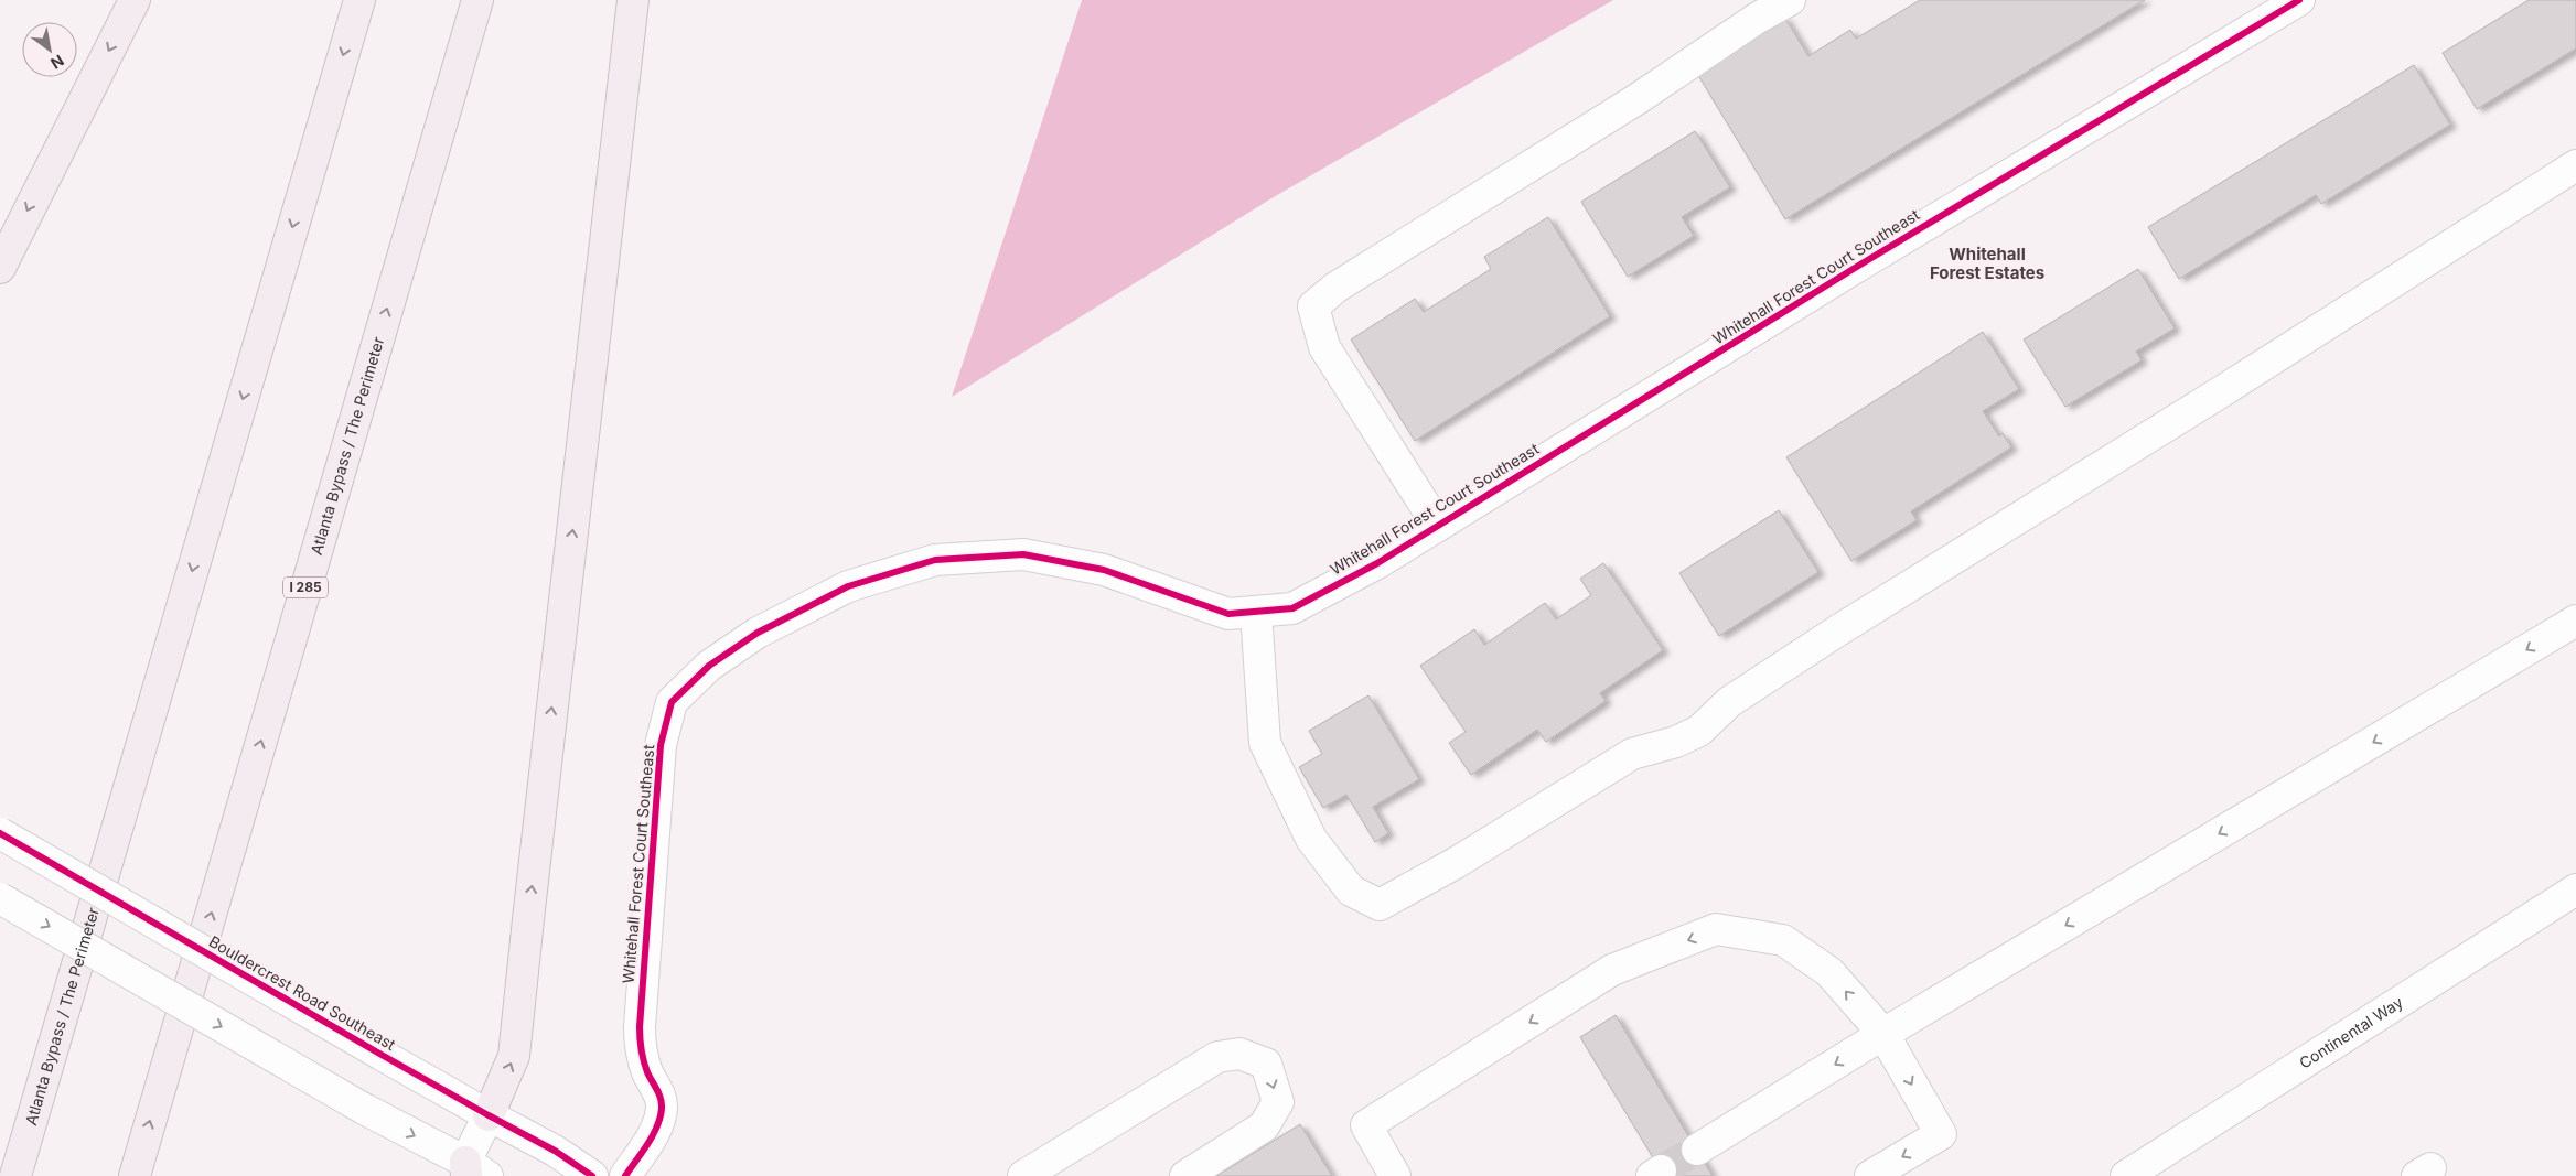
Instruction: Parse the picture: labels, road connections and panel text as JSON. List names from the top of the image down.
{
  "streets": {
    "highway": ["Atlanta Bypass / The Perimeter", "I 285"],
    "street": ["Whitehall Forest Court Southeast", "Bouldercrest Road Southeast", "Continental Way"]
  },
  "districts": ["Whitehall Forest Estates"],
  "north": "bottom right"
}
